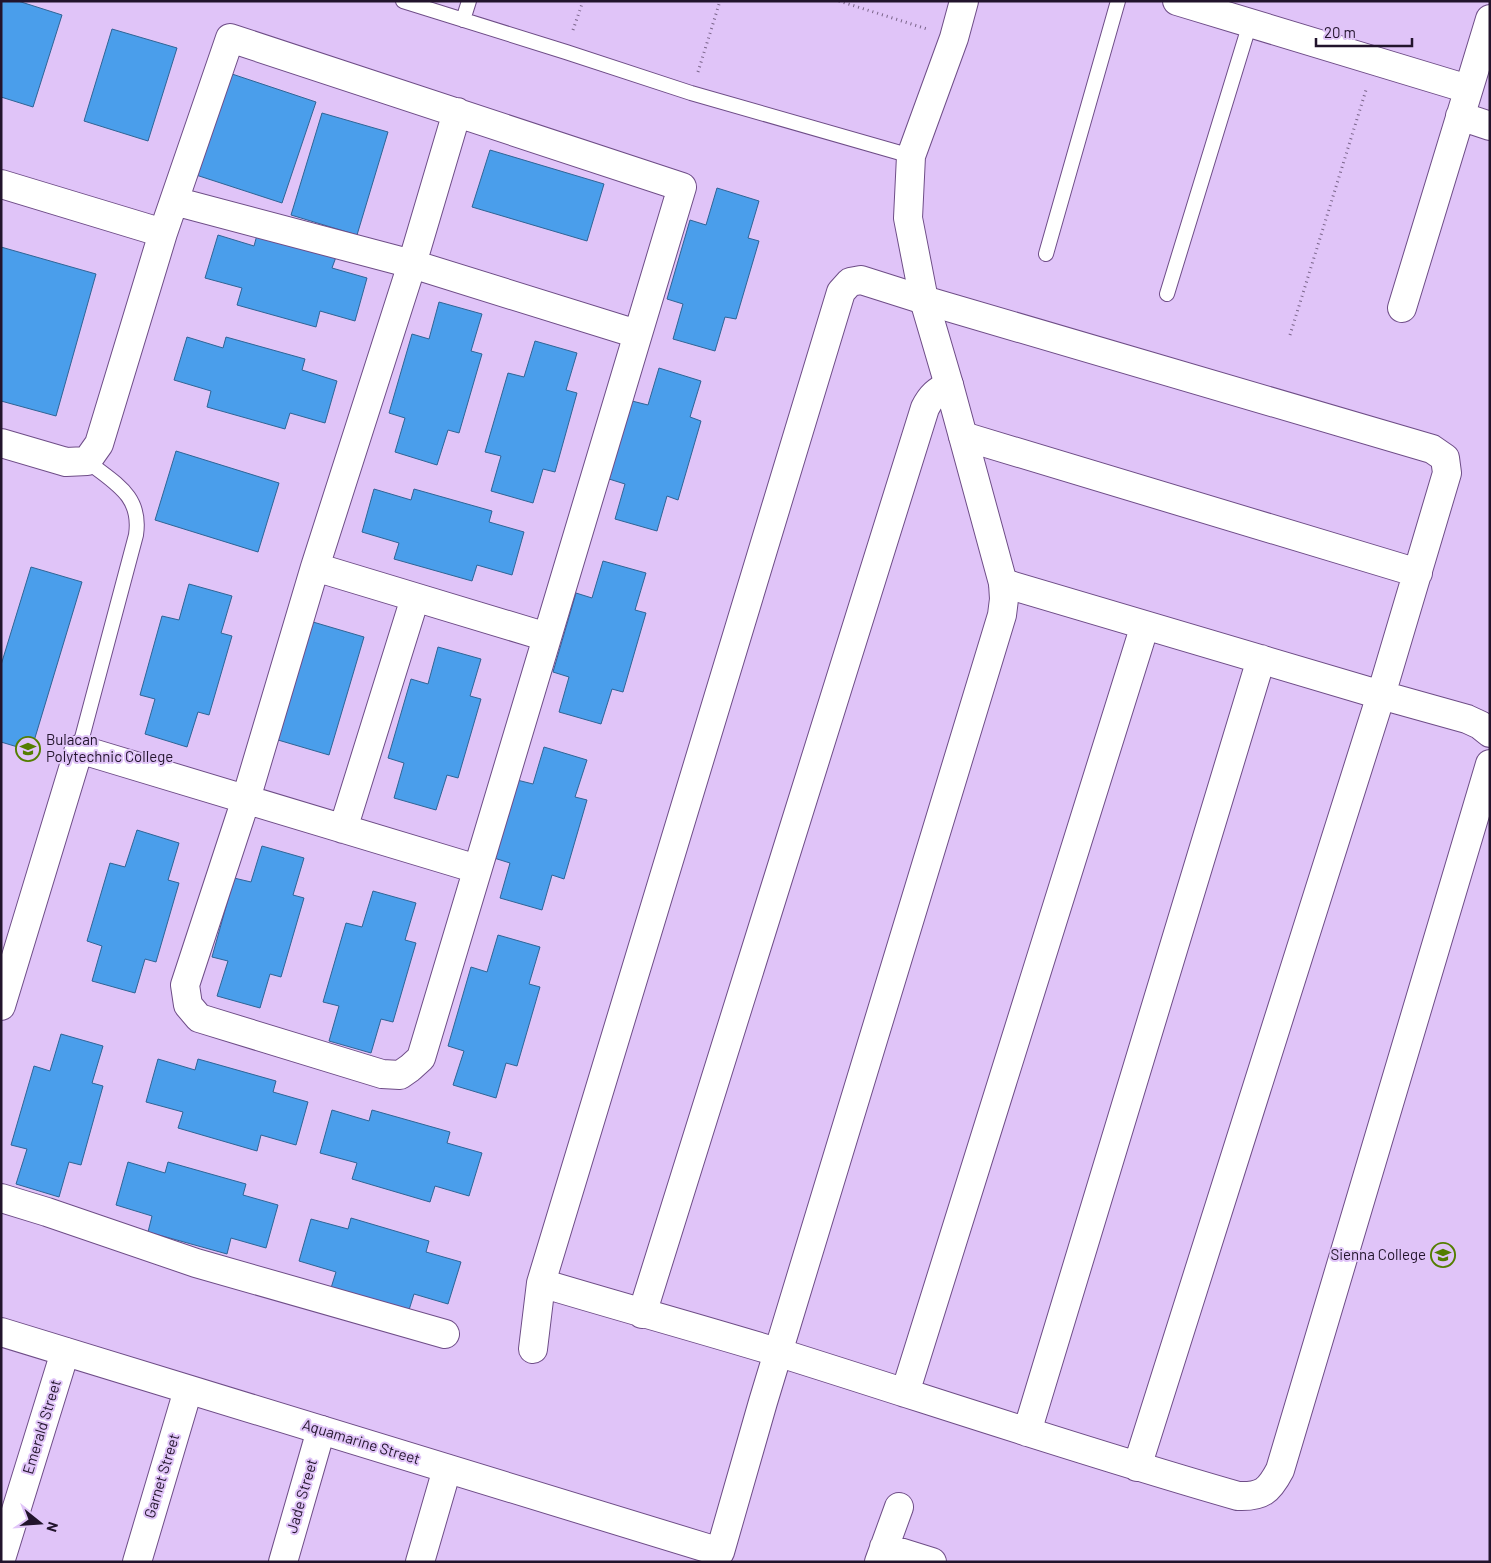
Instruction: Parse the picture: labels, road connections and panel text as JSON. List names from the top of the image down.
{
  "streets": {
    "street": [
      "Emerald Street",
      "Aquamarine Street",
      "Garnet Street",
      "Jade Street"
    ]
  },
  "crossings": [
    ["Emerald Street", "Aquamarine Street"],
    ["Aquamarine Street", "Garnet Street"],
    ["Aquamarine Street", "Jade Street"]
  ],
  "places": {
    "school or university": ["Bulacan Polytechnic College", "Sienna College"]
  },
  "scale_bar": "20 m",
  "north": "right"
}
